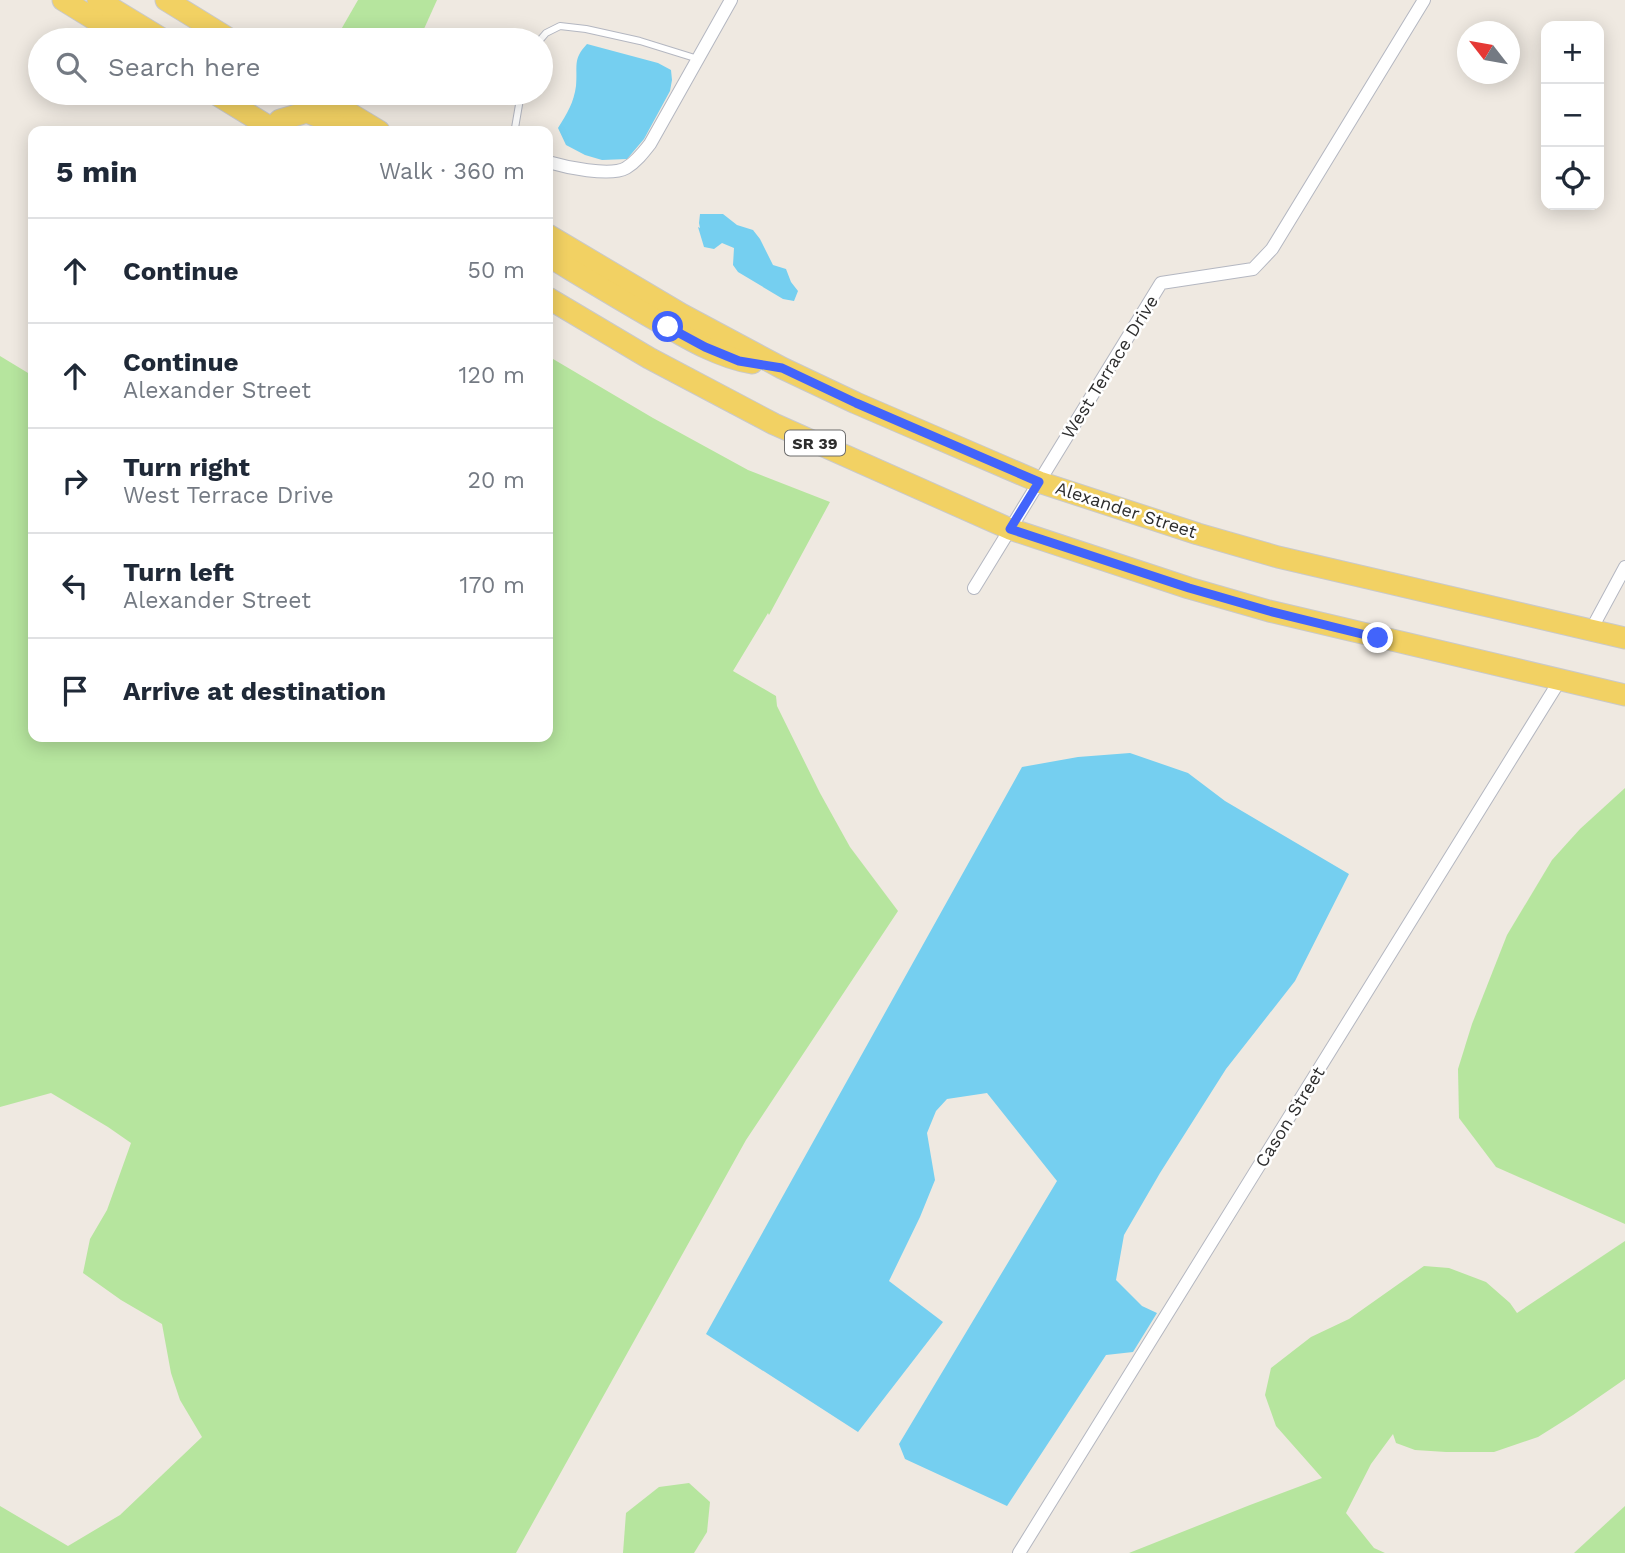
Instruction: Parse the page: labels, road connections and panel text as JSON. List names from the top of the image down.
{
  "streets": {
    "main road": ["SR 39", "Alexander Street"],
    "street": ["West Terrace Drive", "Cason Street"]
  },
  "crossings": [
    ["West Terrace Drive", "SR 39"],
    ["West Terrace Drive", "Alexander Street"],
    ["SR 39", "Cason Street"]
  ],
  "north": "top left",
  "page": {
    "map_buttons": ["+", "−"],
    "search": "Search here",
    "heading": ["5 min", "Walk · 360 m"],
    "list": [
      ["Continue", "50 m"],
      ["Continue", "Alexander Street", "120 m"],
      ["Turn right", "West Terrace Drive", "20 m"],
      ["Turn left", "Alexander Street", "170 m"],
      "Arrive at destination"
    ]
  }
}
